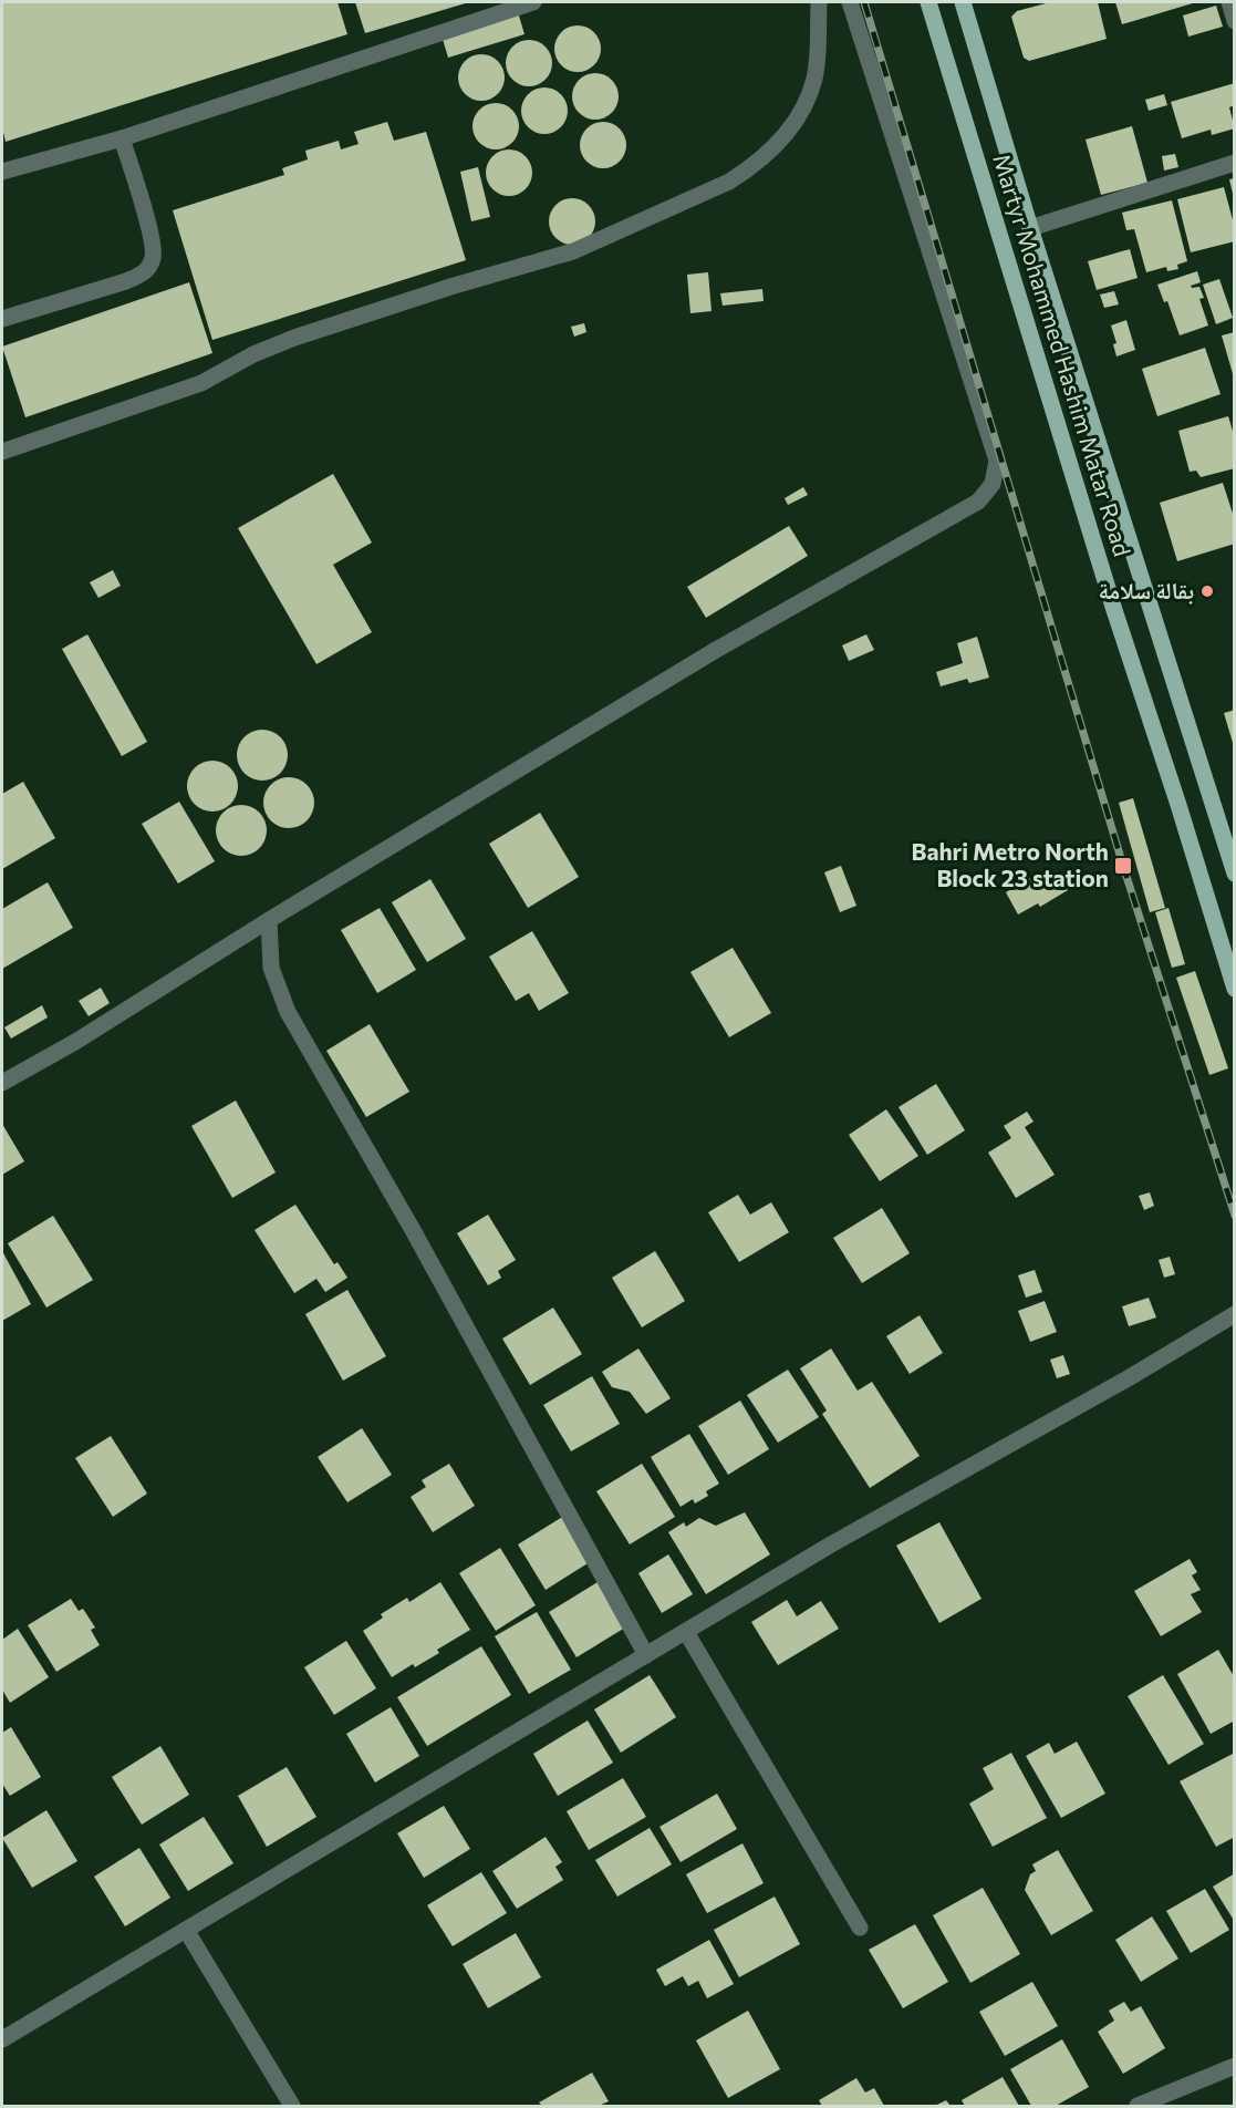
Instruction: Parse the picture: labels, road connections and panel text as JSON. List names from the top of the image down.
{
  "streets": {
    "main road": ["Martyr Mohammed Hashim Matar Road"]
  },
  "places": {
    "other": ["بقالة سلامة"],
    "transit": ["Bahri Metro North Block 23 station"]
  }
}
